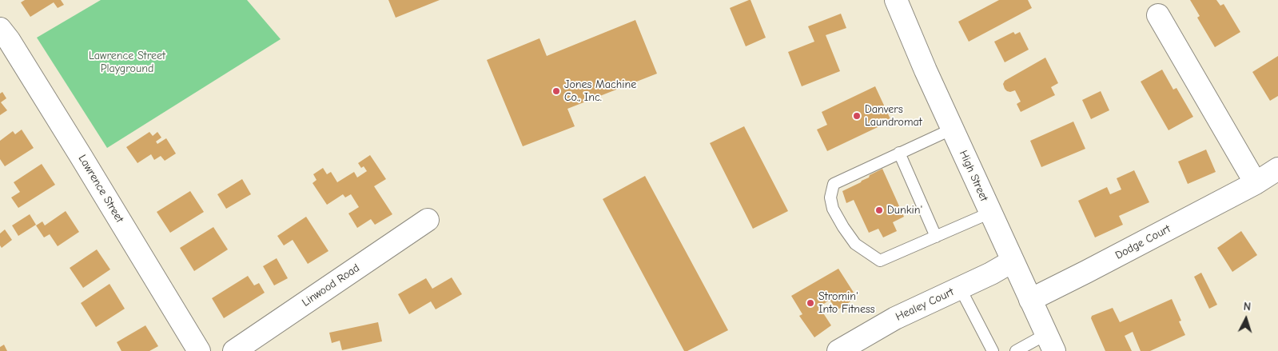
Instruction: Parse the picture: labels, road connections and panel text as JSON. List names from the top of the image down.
{
  "streets": {
    "street": [
      "High Street",
      "Lawrence Street",
      "Dodge Court",
      "Linwood Road",
      "Healey Court"
    ]
  },
  "crossings": [
    ["High Street", "Dodge Court"],
    ["High Street", "Healey Court"]
  ],
  "parks": ["Lawrence Street Playground"],
  "places": [
    "Jones Machine Co., Inc.",
    "Danvers Laundromat",
    "Dunkin'",
    "Stromin' Into Fitness"
  ],
  "north": "top"
}
